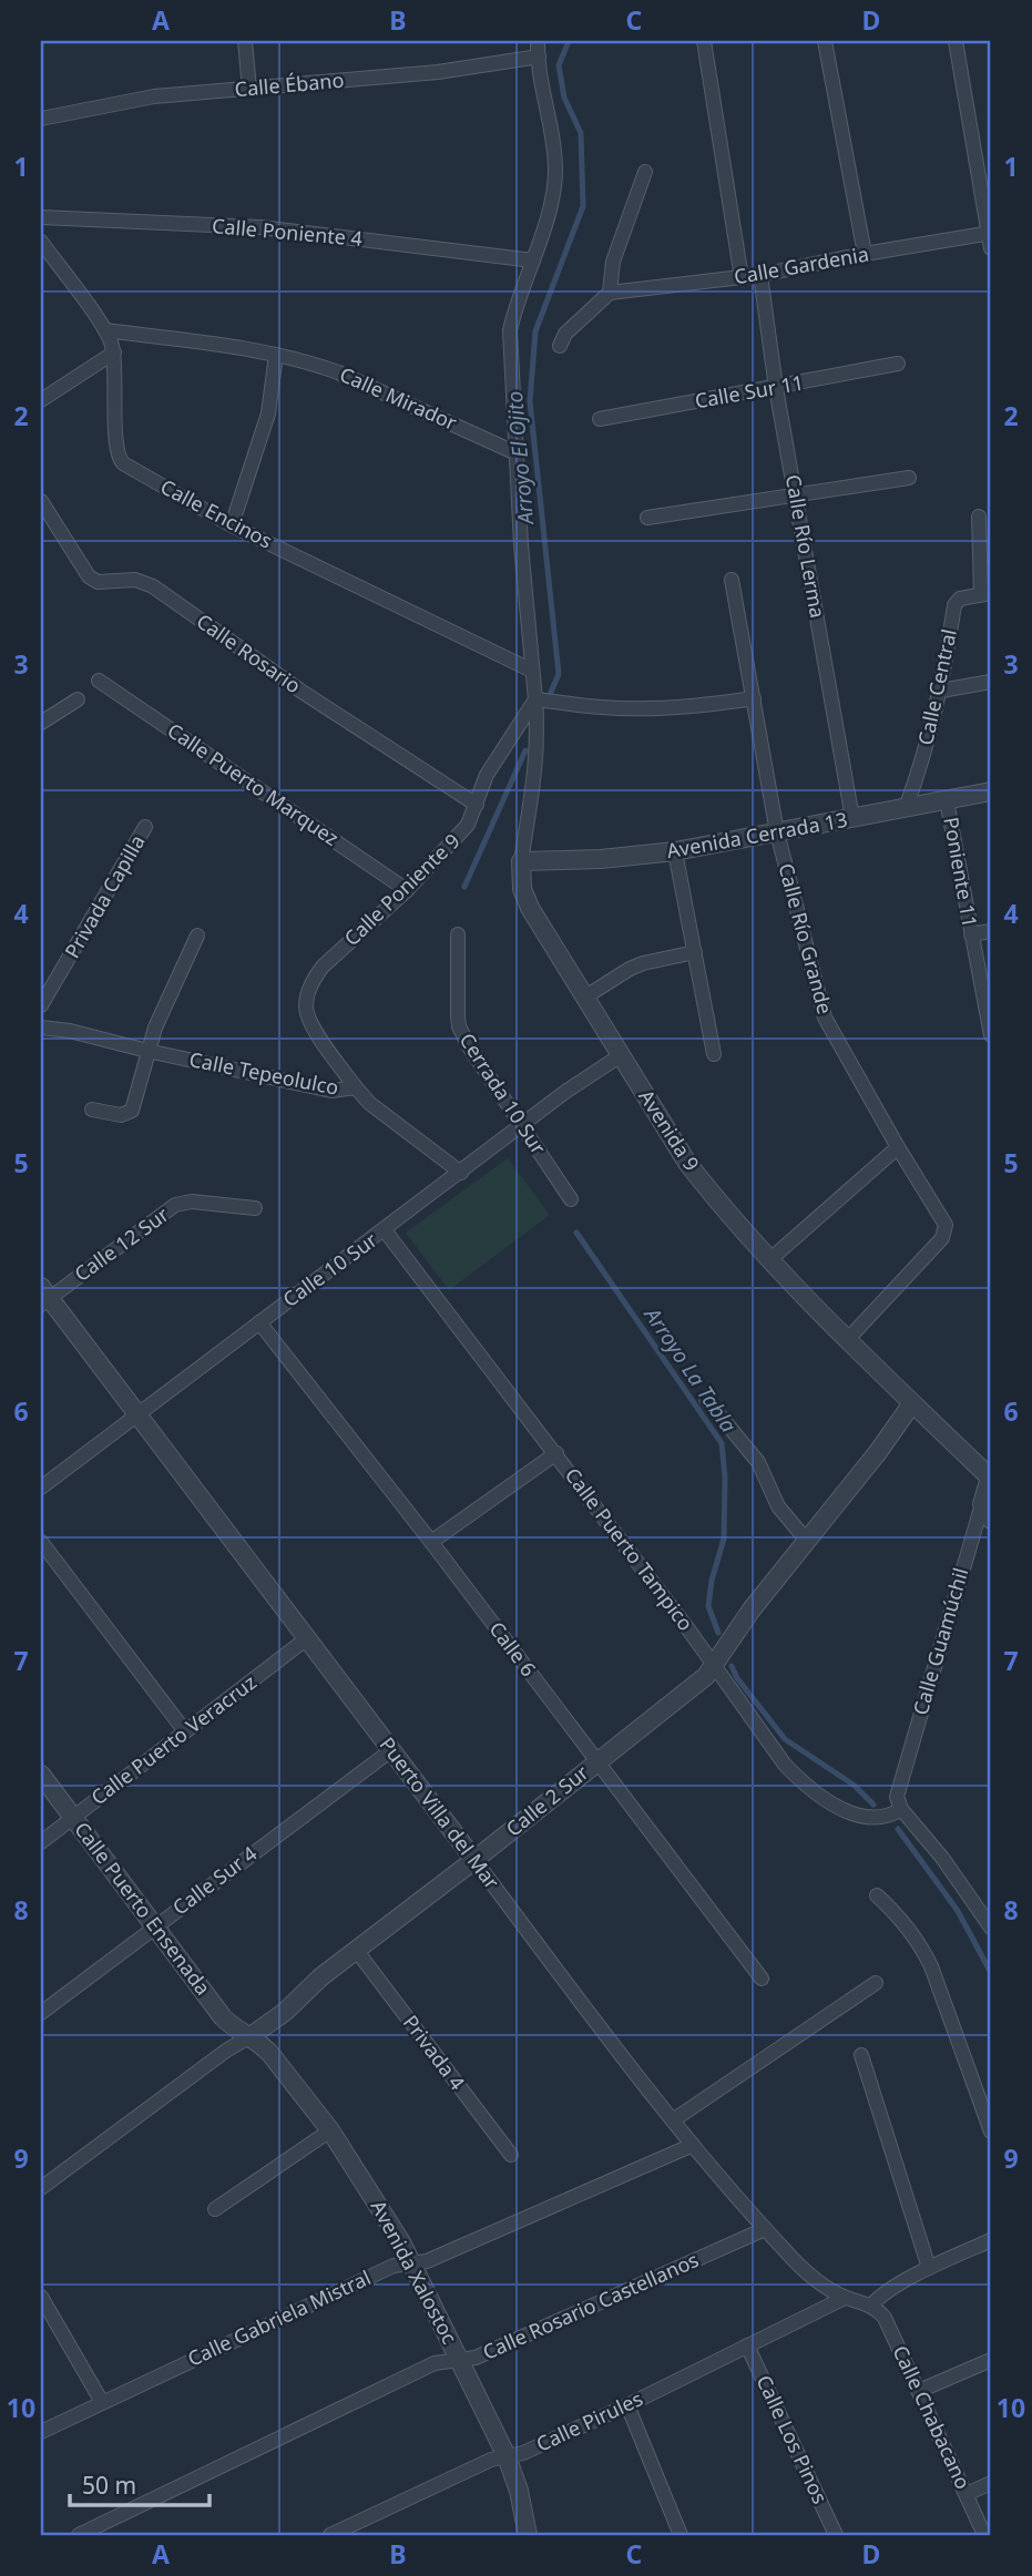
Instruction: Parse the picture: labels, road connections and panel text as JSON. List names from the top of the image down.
{
  "streets": {
    "street": [
      "Calle Ébano",
      "Calle Poniente 4",
      "Calle Gardenia",
      "Calle Sur 11",
      "Calle Mirador",
      "Calle Encinos",
      "Calle Río Lerma",
      "Calle Rosario",
      "Calle Central",
      "Calle Puerto Marquez",
      "Avenida Cerrada 13",
      "Poniente 11",
      "Calle Poniente 9",
      "Privada Capilla",
      "Calle Río Grande",
      "Calle Tepeolulco",
      "Cerrada 10 Sur",
      "Avenida 9",
      "Calle 12 Sur",
      "Calle 10 Sur",
      "Calle Puerto Tampico",
      "Calle Guamúchil",
      "Calle 6",
      "Calle Puerto Veracruz",
      "Calle 2 Sur",
      "Puerto Villa del Mar",
      "Calle Sur 4",
      "Calle Puerto Ensenada",
      "Privada 4",
      "Avenida Xalostoc",
      "Calle Rosario Castellanos",
      "Calle Gabriela Mistral",
      "Calle Chabacano",
      "Calle Pirules",
      "Calle Los Pinos"
    ]
  },
  "crossings": [
    ["Calle Gardenia", "Calle Río Lerma"],
    ["Calle Sur 11", "Calle Río Lerma"],
    ["Calle Mirador", "Calle Encinos"],
    ["Calle Río Lerma", "Avenida Cerrada 13"],
    ["Calle Rosario", "Calle Poniente 9"],
    ["Calle Central", "Avenida Cerrada 13"],
    ["Calle Puerto Marquez", "Calle Poniente 9"],
    ["Avenida Cerrada 13", "Poniente 11"],
    ["Avenida Cerrada 13", "Calle Río Grande"],
    ["Avenida Cerrada 13", "Avenida 9"],
    ["Calle Poniente 9", "Calle Tepeolulco"],
    ["Calle Poniente 9", "Avenida 9"],
    ["Calle Río Grande", "Avenida 9"],
    ["Calle Tepeolulco", "Calle 10 Sur"],
    ["Cerrada 10 Sur", "Calle 10 Sur"],
    ["Avenida 9", "Calle 10 Sur"],
    ["Avenida 9", "Calle Guamúchil"],
    ["Avenida 9", "Calle 2 Sur"],
    ["Calle 12 Sur", "Puerto Villa del Mar"],
    ["Calle 10 Sur", "Calle Puerto Tampico"],
    ["Calle 10 Sur", "Calle 6"],
    ["Calle 10 Sur", "Puerto Villa del Mar"],
    ["Calle Puerto Tampico", "Calle Guamúchil"],
    ["Calle Puerto Tampico", "Calle 2 Sur"],
    ["Calle 6", "Calle 2 Sur"],
    ["Calle Puerto Veracruz", "Puerto Villa del Mar"],
    ["Calle Puerto Veracruz", "Calle Puerto Ensenada"],
    ["Calle 2 Sur", "Puerto Villa del Mar"],
    ["Calle 2 Sur", "Calle Puerto Ensenada"],
    ["Calle 2 Sur", "Privada 4"],
    ["Calle 2 Sur", "Avenida Xalostoc"],
    ["Puerto Villa del Mar", "Calle Sur 4"],
    ["Puerto Villa del Mar", "Calle Rosario Castellanos"],
    ["Puerto Villa del Mar", "Calle Gabriela Mistral"],
    ["Puerto Villa del Mar", "Calle Chabacano"],
    ["Puerto Villa del Mar", "Calle Pirules"],
    ["Calle Sur 4", "Calle Puerto Ensenada"],
    ["Calle Puerto Ensenada", "Avenida Xalostoc"],
    ["Avenida Xalostoc", "Calle Rosario Castellanos"],
    ["Avenida Xalostoc", "Calle Gabriela Mistral"],
    ["Avenida Xalostoc", "Calle Pirules"],
    ["Calle Pirules", "Calle Los Pinos"]
  ],
  "water": ["Arroyo El Ojito", "Arroyo La Tabla"],
  "scale_bar": "50 m",
  "grid": {
    "columns": [
      "A",
      "B",
      "C",
      "D"
    ],
    "rows": [
      "1",
      "2",
      "3",
      "4",
      "5",
      "6",
      "7",
      "8",
      "9",
      "10"
    ]
  }
}
